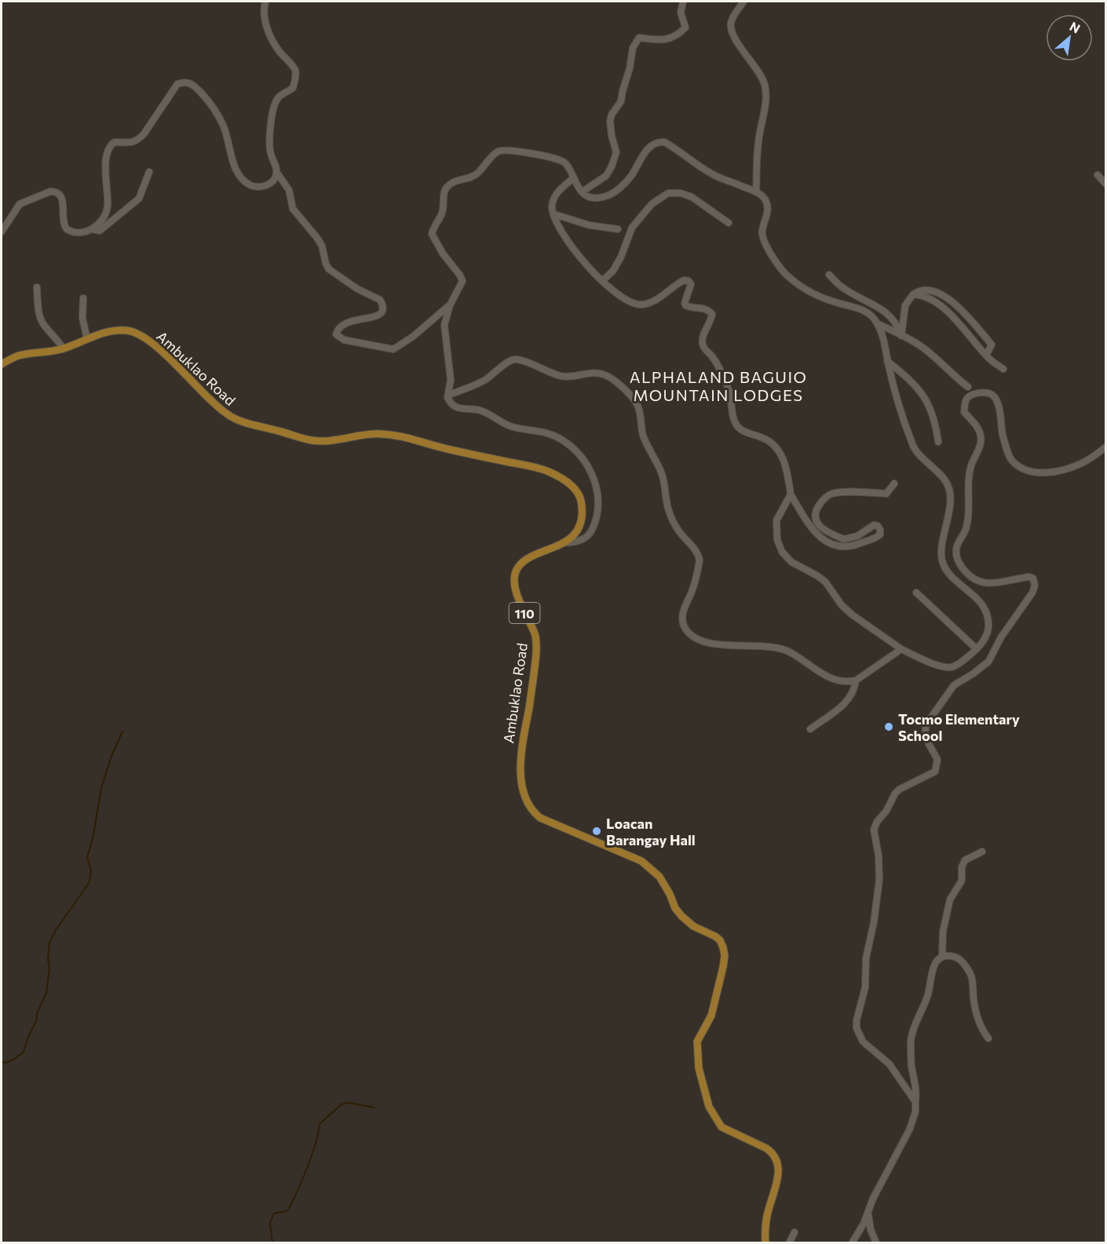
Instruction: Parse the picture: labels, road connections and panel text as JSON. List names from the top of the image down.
{
  "streets": {
    "main road": ["Ambuklao Road", "110"]
  },
  "districts": ["ALPHALAND BAGUIO MOUNTAIN LODGES"],
  "places": ["Tocmo Elementary School", "Loacan Barangay Hall"],
  "north": "top right"
}
